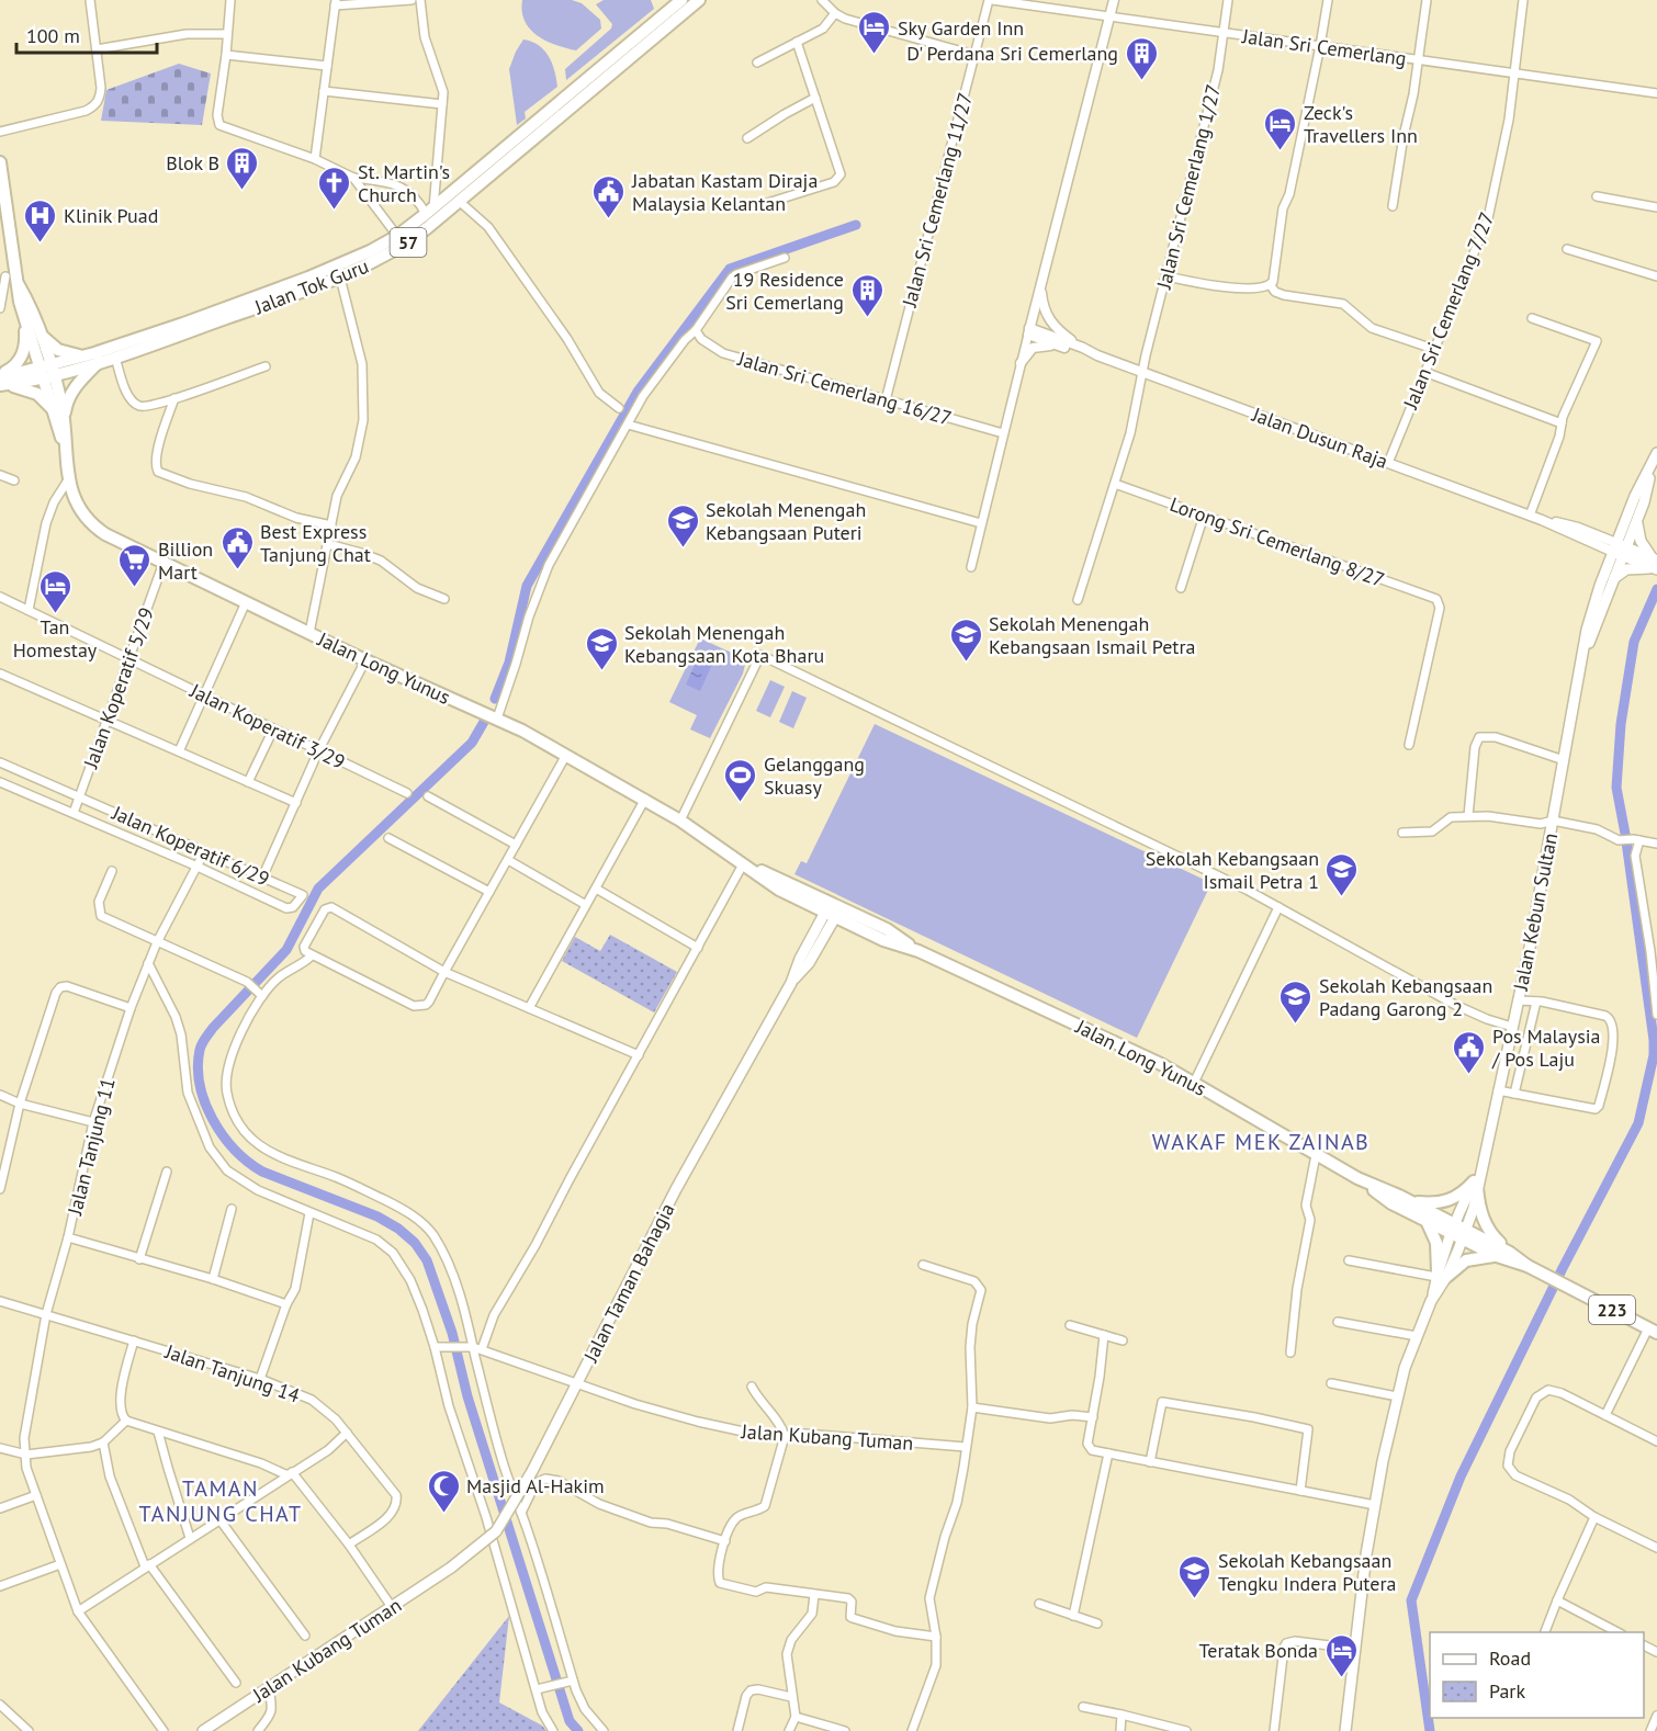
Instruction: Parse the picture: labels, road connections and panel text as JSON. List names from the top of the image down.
{
  "streets": {
    "main road": [
      "57",
      "Jalan Tok Guru",
      "Jalan Long Yunus",
      "Jalan Kebun Sultan",
      "Jalan Taman Bahagia",
      "223",
      "Jalan Kubang Tuman"
    ],
    "street": [
      "Jalan Sri Cemerlang",
      "Jalan Sri Cemerlang 1/27",
      "Jalan Sri Cemerlang 11/27",
      "Jalan Sri Cemerlang 7/27",
      "Jalan Sri Cemerlang 16/27",
      "Jalan Dusun Raja",
      "Lorong Sri Cemerlang 8/27",
      "Jalan Koperatif 5/29",
      "Jalan Koperatif 3/29",
      "Jalan Koperatif 6/29",
      "Jalan Tanjung 11",
      "Jalan Tanjung 14"
    ]
  },
  "crossings": [
    ["Jalan Sri Cemerlang", "Jalan Sri Cemerlang 1/27"],
    ["Jalan Sri Cemerlang", "Jalan Sri Cemerlang 11/27"],
    ["Jalan Sri Cemerlang", "Jalan Sri Cemerlang 7/27"],
    ["Jalan Sri Cemerlang 1/27", "Jalan Dusun Raja"],
    ["Jalan Sri Cemerlang 1/27", "Lorong Sri Cemerlang 8/27"],
    ["Jalan Sri Cemerlang 11/27", "Jalan Sri Cemerlang 16/27"],
    ["Jalan Tok Guru", "Jalan Long Yunus"],
    ["Jalan Sri Cemerlang 7/27", "Jalan Dusun Raja"],
    ["Jalan Dusun Raja", "Jalan Kebun Sultan"],
    ["Jalan Long Yunus", "Jalan Koperatif 5/29"],
    ["Jalan Long Yunus", "Jalan Kebun Sultan"],
    ["Jalan Long Yunus", "Jalan Taman Bahagia"],
    ["Jalan Long Yunus", "223"],
    ["Jalan Koperatif 5/29", "Jalan Koperatif 3/29"],
    ["Jalan Koperatif 5/29", "Jalan Koperatif 6/29"],
    ["Jalan Koperatif 6/29", "Jalan Tanjung 11"],
    ["Jalan Kebun Sultan", "223"],
    ["Jalan Tanjung 11", "Jalan Tanjung 14"],
    ["Jalan Taman Bahagia", "Jalan Kubang Tuman"]
  ],
  "districts": ["WAKAF MEK ZAINAB", "TAMAN TANJUNG CHAT"],
  "places": {
    "hotel": [
      "Sky Garden Inn",
      "Zeck's Travellers Inn",
      "Tan Homestay",
      "Teratak Bonda"
    ],
    "building": ["D' Perdana Sri Cemerlang", "Blok B", "19 Residence Sri Cemerlang"],
    "church": ["St. Martin's Church"],
    "public building": ["Jabatan Kastam Diraja Malaysia Kelantan", "Best Express Tanjung Chat", "Pos Malaysia / Pos Laju"],
    "hospital": ["Klinik Puad"],
    "school or university": [
      "Sekolah Menengah Kebangsaan Puteri",
      "Sekolah Menengah Kebangsaan Ismail Petra",
      "Sekolah Menengah Kebangsaan Kota Bharu",
      "Sekolah Kebangsaan Ismail Petra 1",
      "Sekolah Kebangsaan Padang Garong 2",
      "Sekolah Kebangsaan Tengku Indera Putera"
    ],
    "supermarket": ["Billion Mart"],
    "sports": ["Gelanggang Skuasy"],
    "mosque": ["Masjid Al-Hakim"]
  },
  "legend": ["Road", "Park"],
  "scale_bar": "100 m"
}
